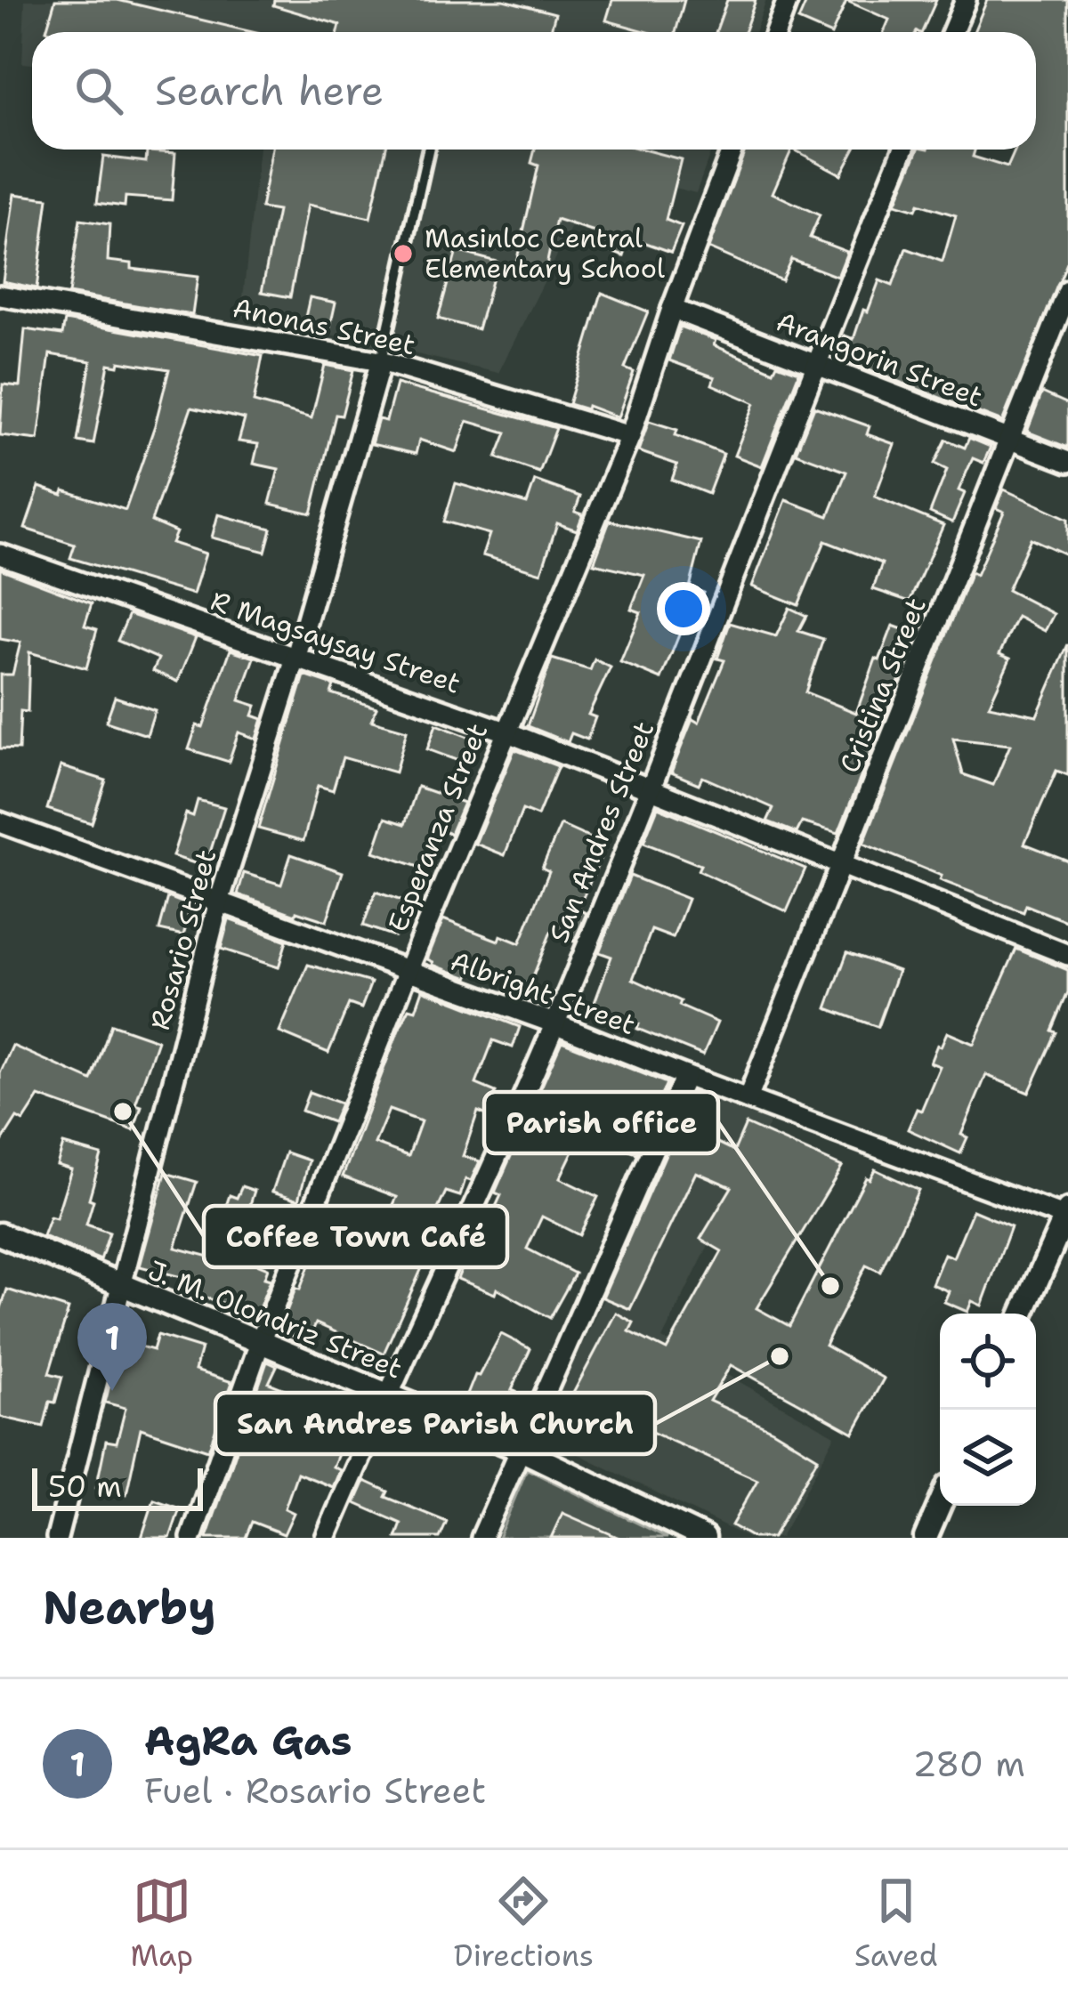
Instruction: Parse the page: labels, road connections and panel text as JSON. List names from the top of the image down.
{
  "streets": {
    "street": [
      "Anonas Street",
      "Arangorin Street",
      "R Magsaysay Street",
      "Cristina Street",
      "Esperanza Street",
      "San Andres Street",
      "Rosario Street",
      "Albright Street",
      "J. M. Olondriz Street"
    ]
  },
  "crossings": [
    ["Anonas Street", "Esperanza Street"],
    ["Anonas Street", "Rosario Street"],
    ["Arangorin Street", "Cristina Street"],
    ["Arangorin Street", "Esperanza Street"],
    ["Arangorin Street", "San Andres Street"],
    ["R Magsaysay Street", "Cristina Street"],
    ["R Magsaysay Street", "Esperanza Street"],
    ["R Magsaysay Street", "San Andres Street"],
    ["R Magsaysay Street", "Rosario Street"],
    ["Cristina Street", "Albright Street"],
    ["Esperanza Street", "Albright Street"],
    ["Esperanza Street", "J. M. Olondriz Street"],
    ["San Andres Street", "Albright Street"],
    ["San Andres Street", "J. M. Olondriz Street"],
    ["Rosario Street", "Albright Street"],
    ["Rosario Street", "J. M. Olondriz Street"]
  ],
  "places": [
    "Masinloc Central Elementary School",
    "Coffee Town Café",
    "Parish office",
    "San Andres Parish Church"
  ],
  "scale_bar": "50 m",
  "page": {
    "search": "Search here",
    "pins": "1",
    "scale": "50 m",
    "heading": "Nearby",
    "list": [
      {
        "mark": "1",
        "name": "AgRa Gas",
        "note": "Fuel · Rosario Street",
        "value": "280 m"
      }
    ],
    "nav": ["Map", "Directions", "Saved"]
  }
}
